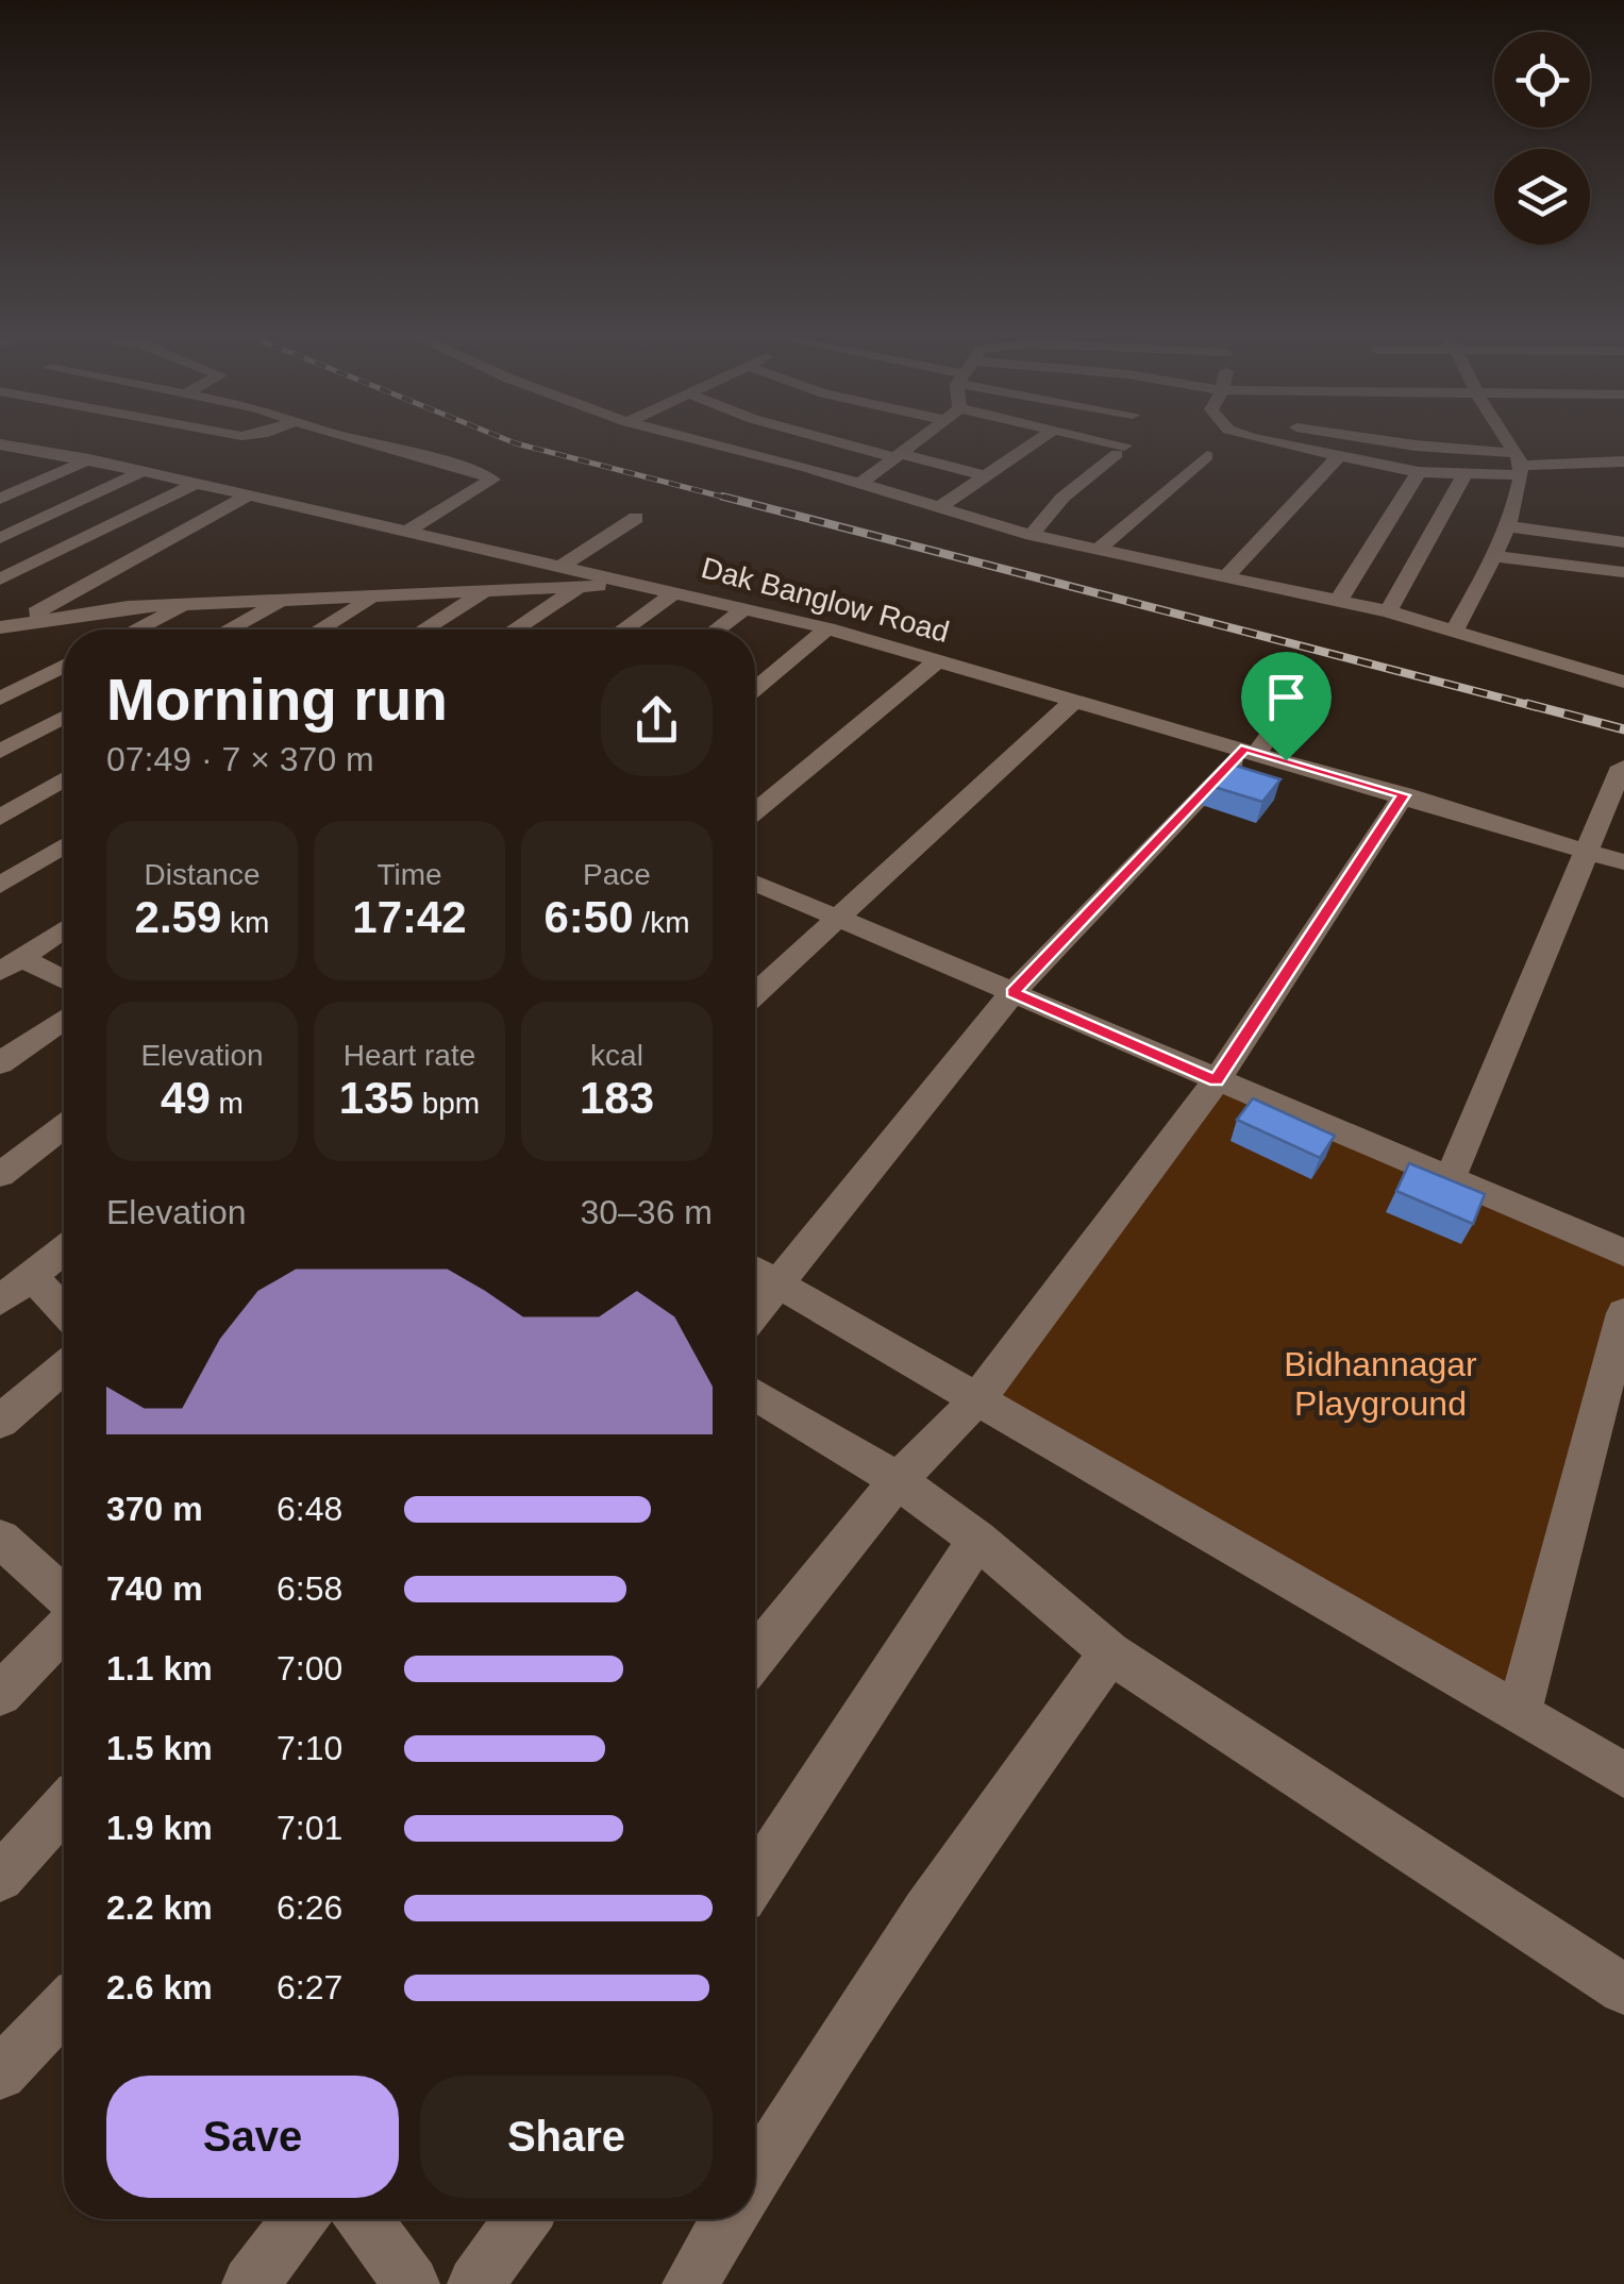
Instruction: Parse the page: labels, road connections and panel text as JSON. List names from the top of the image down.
{
  "streets": {
    "street": ["Dak Banglow Road"]
  },
  "parks": ["Bidhannagar Playground"],
  "page": {
    "heading": ["Morning run", "07:49 · 7 × 370 m"],
    "stats": [
      ["Distance", "2.59 km"],
      ["Time", "17:42"],
      ["Pace", "6:50 /km"],
      ["Elevation", "49 m"],
      ["Heart rate", "135 bpm"],
      ["kcal", "183"]
    ],
    "chart": ["Elevation", "30–36 m"],
    "list": [
      {
        "name": "370 m",
        "note": "6:48"
      },
      {
        "name": "740 m",
        "note": "6:58"
      },
      {
        "name": "1.1 km",
        "note": "7:00"
      },
      {
        "name": "1.5 km",
        "note": "7:10"
      },
      {
        "name": "1.9 km",
        "note": "7:01"
      },
      {
        "name": "2.2 km",
        "note": "6:26"
      },
      {
        "name": "2.6 km",
        "note": "6:27"
      }
    ],
    "buttons": ["Save", "Share"]
  }
}
